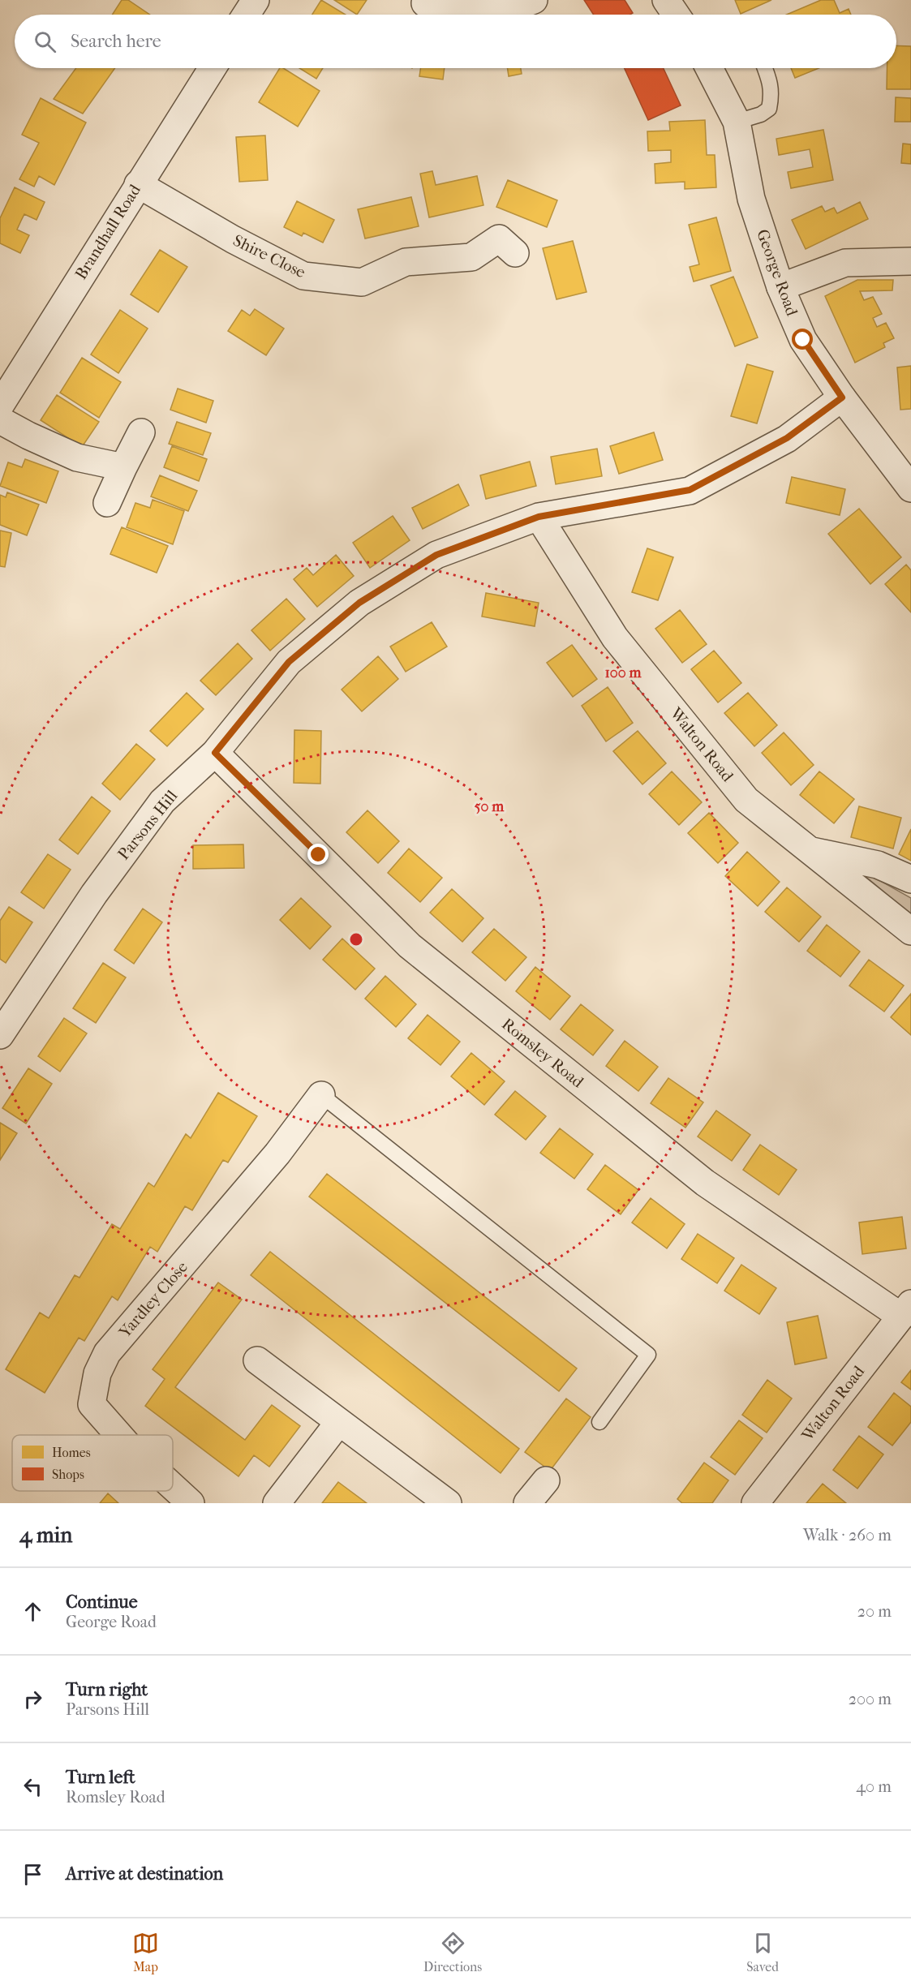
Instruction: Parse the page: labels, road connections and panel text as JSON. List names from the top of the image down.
{
  "streets": {
    "street": [
      "Brandhall Road",
      "Shire Close",
      "George Road",
      "Walton Road",
      "Parsons Hill",
      "Romsley Road",
      "Yardley Close"
    ]
  },
  "crossings": [
    ["Brandhall Road", "Shire Close"],
    ["George Road", "Parsons Hill"],
    ["Walton Road", "Parsons Hill"],
    ["Walton Road", "Romsley Road"],
    ["Parsons Hill", "Romsley Road"]
  ],
  "legend": ["Homes", "Shops"],
  "page": {
    "search": "Search here",
    "heading": ["4 min", "Walk · 260 m"],
    "list": [
      ["Continue", "George Road", "20 m"],
      ["Turn right", "Parsons Hill", "200 m"],
      ["Turn left", "Romsley Road", "40 m"],
      "Arrive at destination"
    ],
    "nav": ["Map", "Directions", "Saved"]
  },
  "rings": ["100 m", "50 m"]
}
